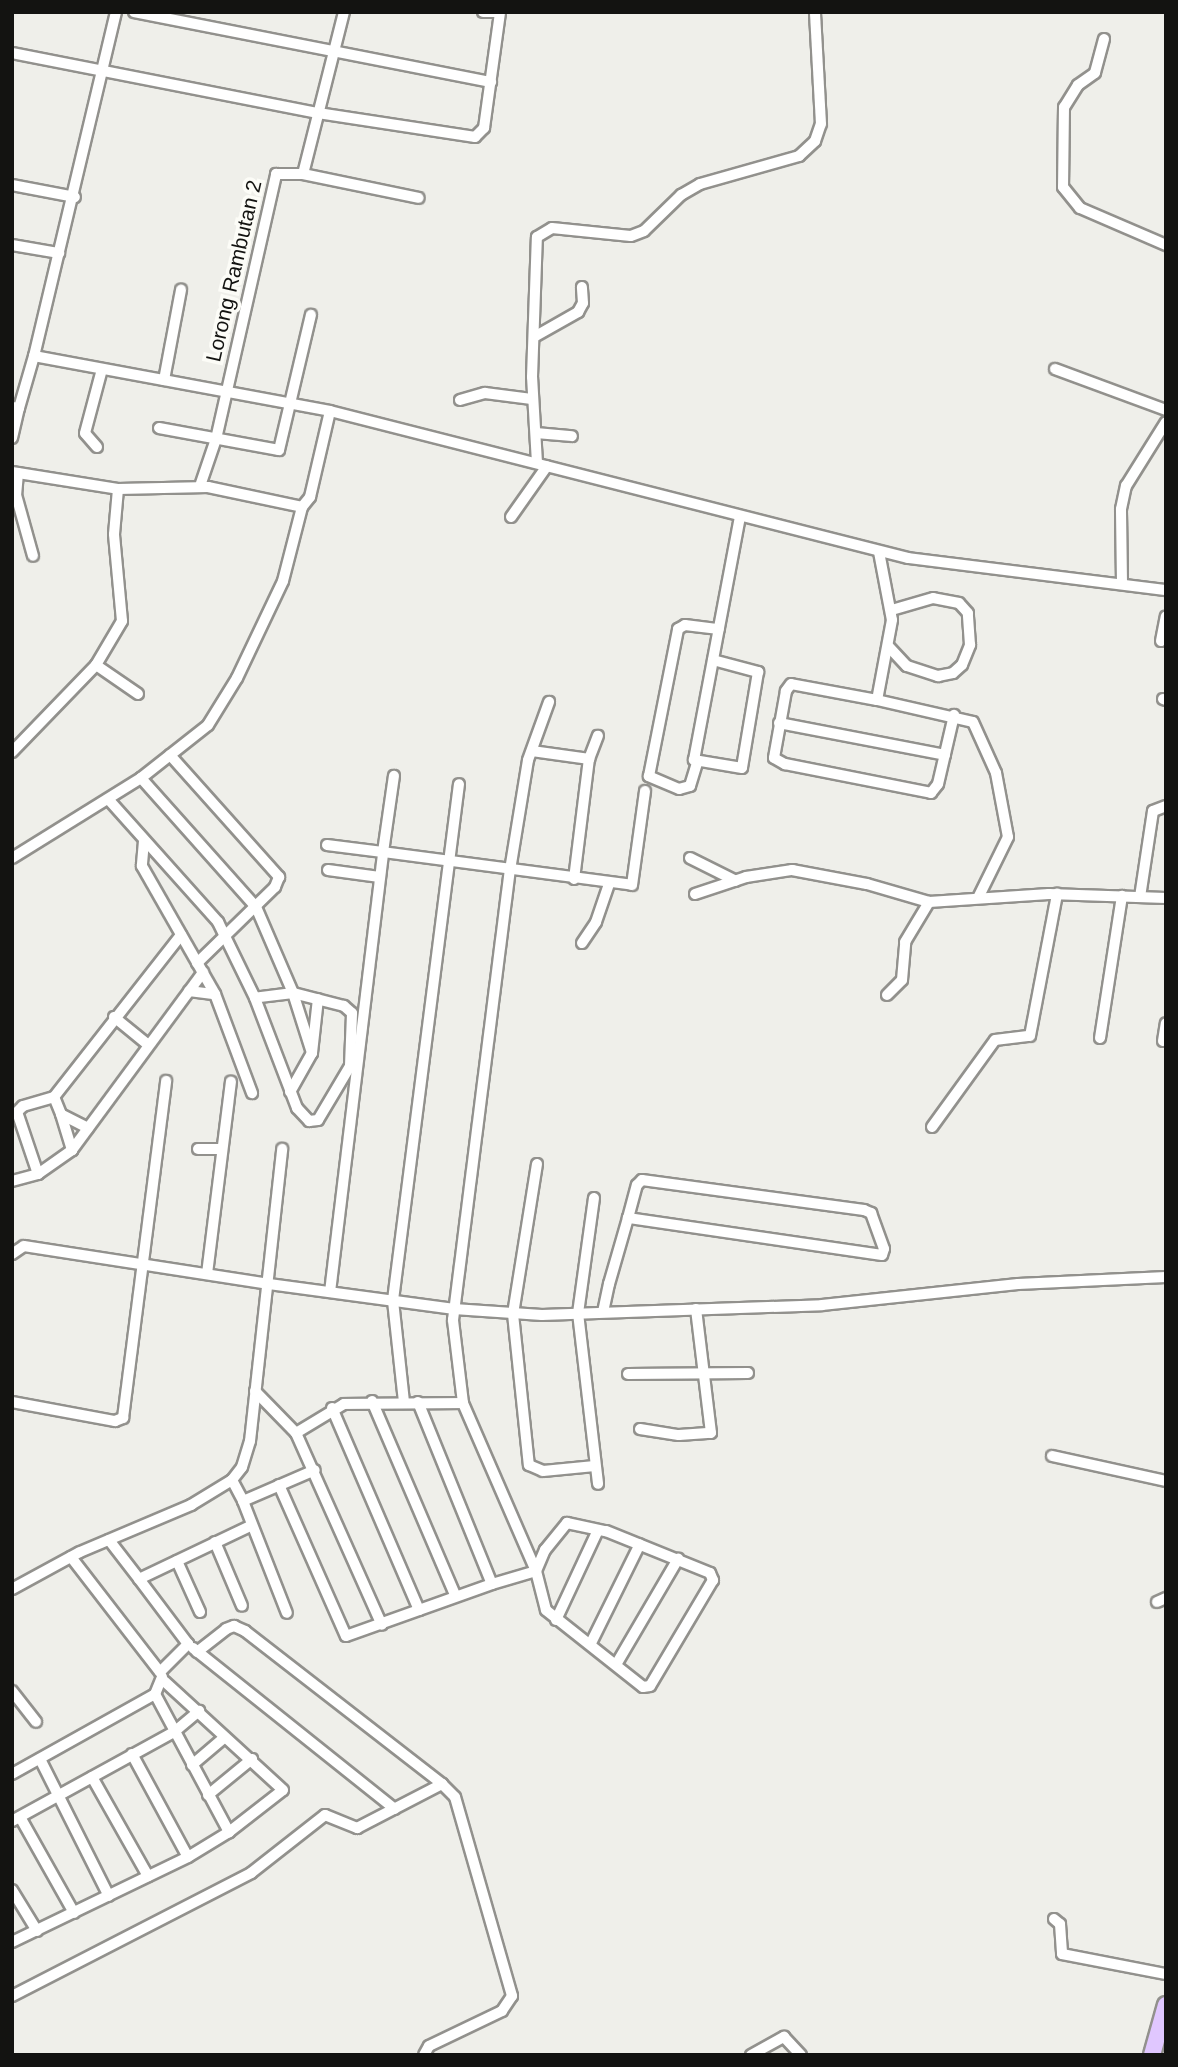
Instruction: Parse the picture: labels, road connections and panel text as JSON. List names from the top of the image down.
{
  "streets": {
    "street": ["Lorong Rambutan 2"]
  }
}
